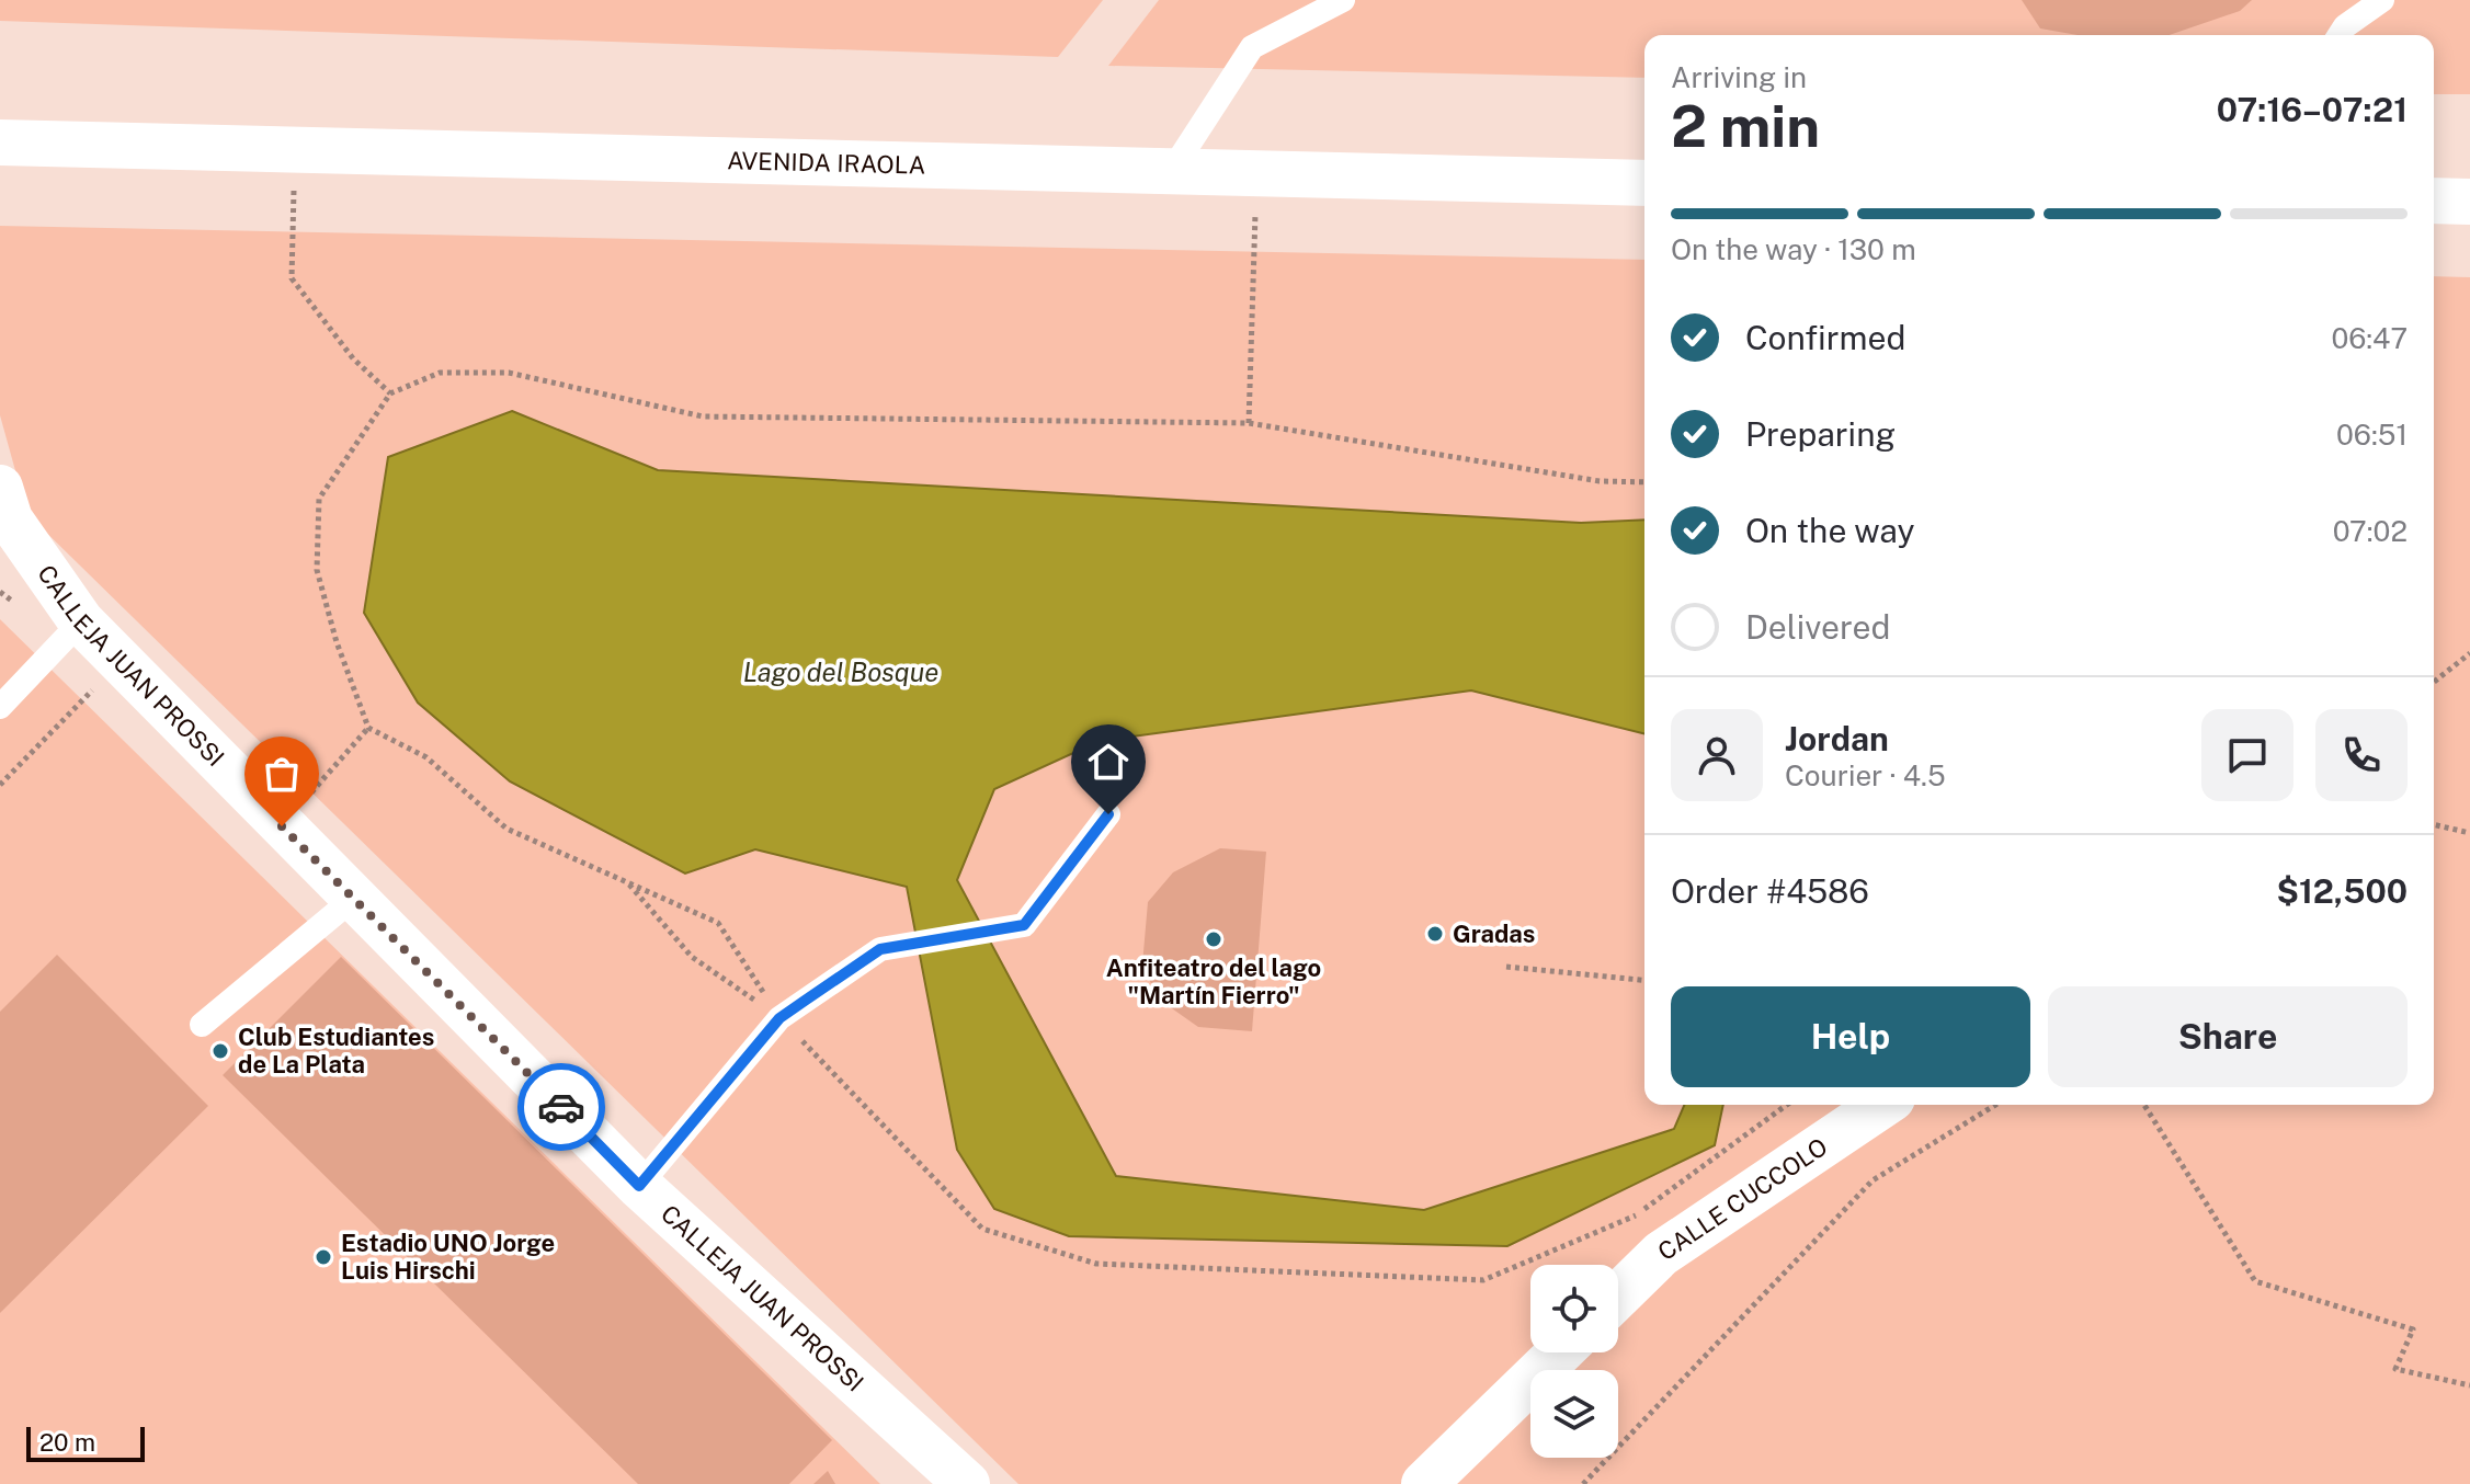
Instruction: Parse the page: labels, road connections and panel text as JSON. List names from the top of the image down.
{
  "streets": {
    "street": ["AVENIDA IRAOLA", "CALLEJA JUAN PROSSI", "CALLE CUCCOLO"]
  },
  "water": ["Lago del Bosque"],
  "places": [
    "Gradas",
    "Anfiteatro del lago \"Martín Fierro\"",
    "Club Estudiantes de La Plata",
    "Estadio UNO Jorge Luis Hirschi"
  ],
  "scale_bar": "20 m",
  "page": {
    "heading": ["2 min", "Arriving in", "07:16–07:21"],
    "panel": [
      "Jordan",
      "Courier · 4.5",
      "Order #4586",
      "$12,500"
    ],
    "bar": "On the way · 130 m",
    "list": [
      ["Confirmed", "06:47"],
      ["Preparing", "06:51"],
      ["On the way", "07:02"],
      "Delivered"
    ],
    "buttons": ["Help", "Share"],
    "scale": "20 m"
  }
}
